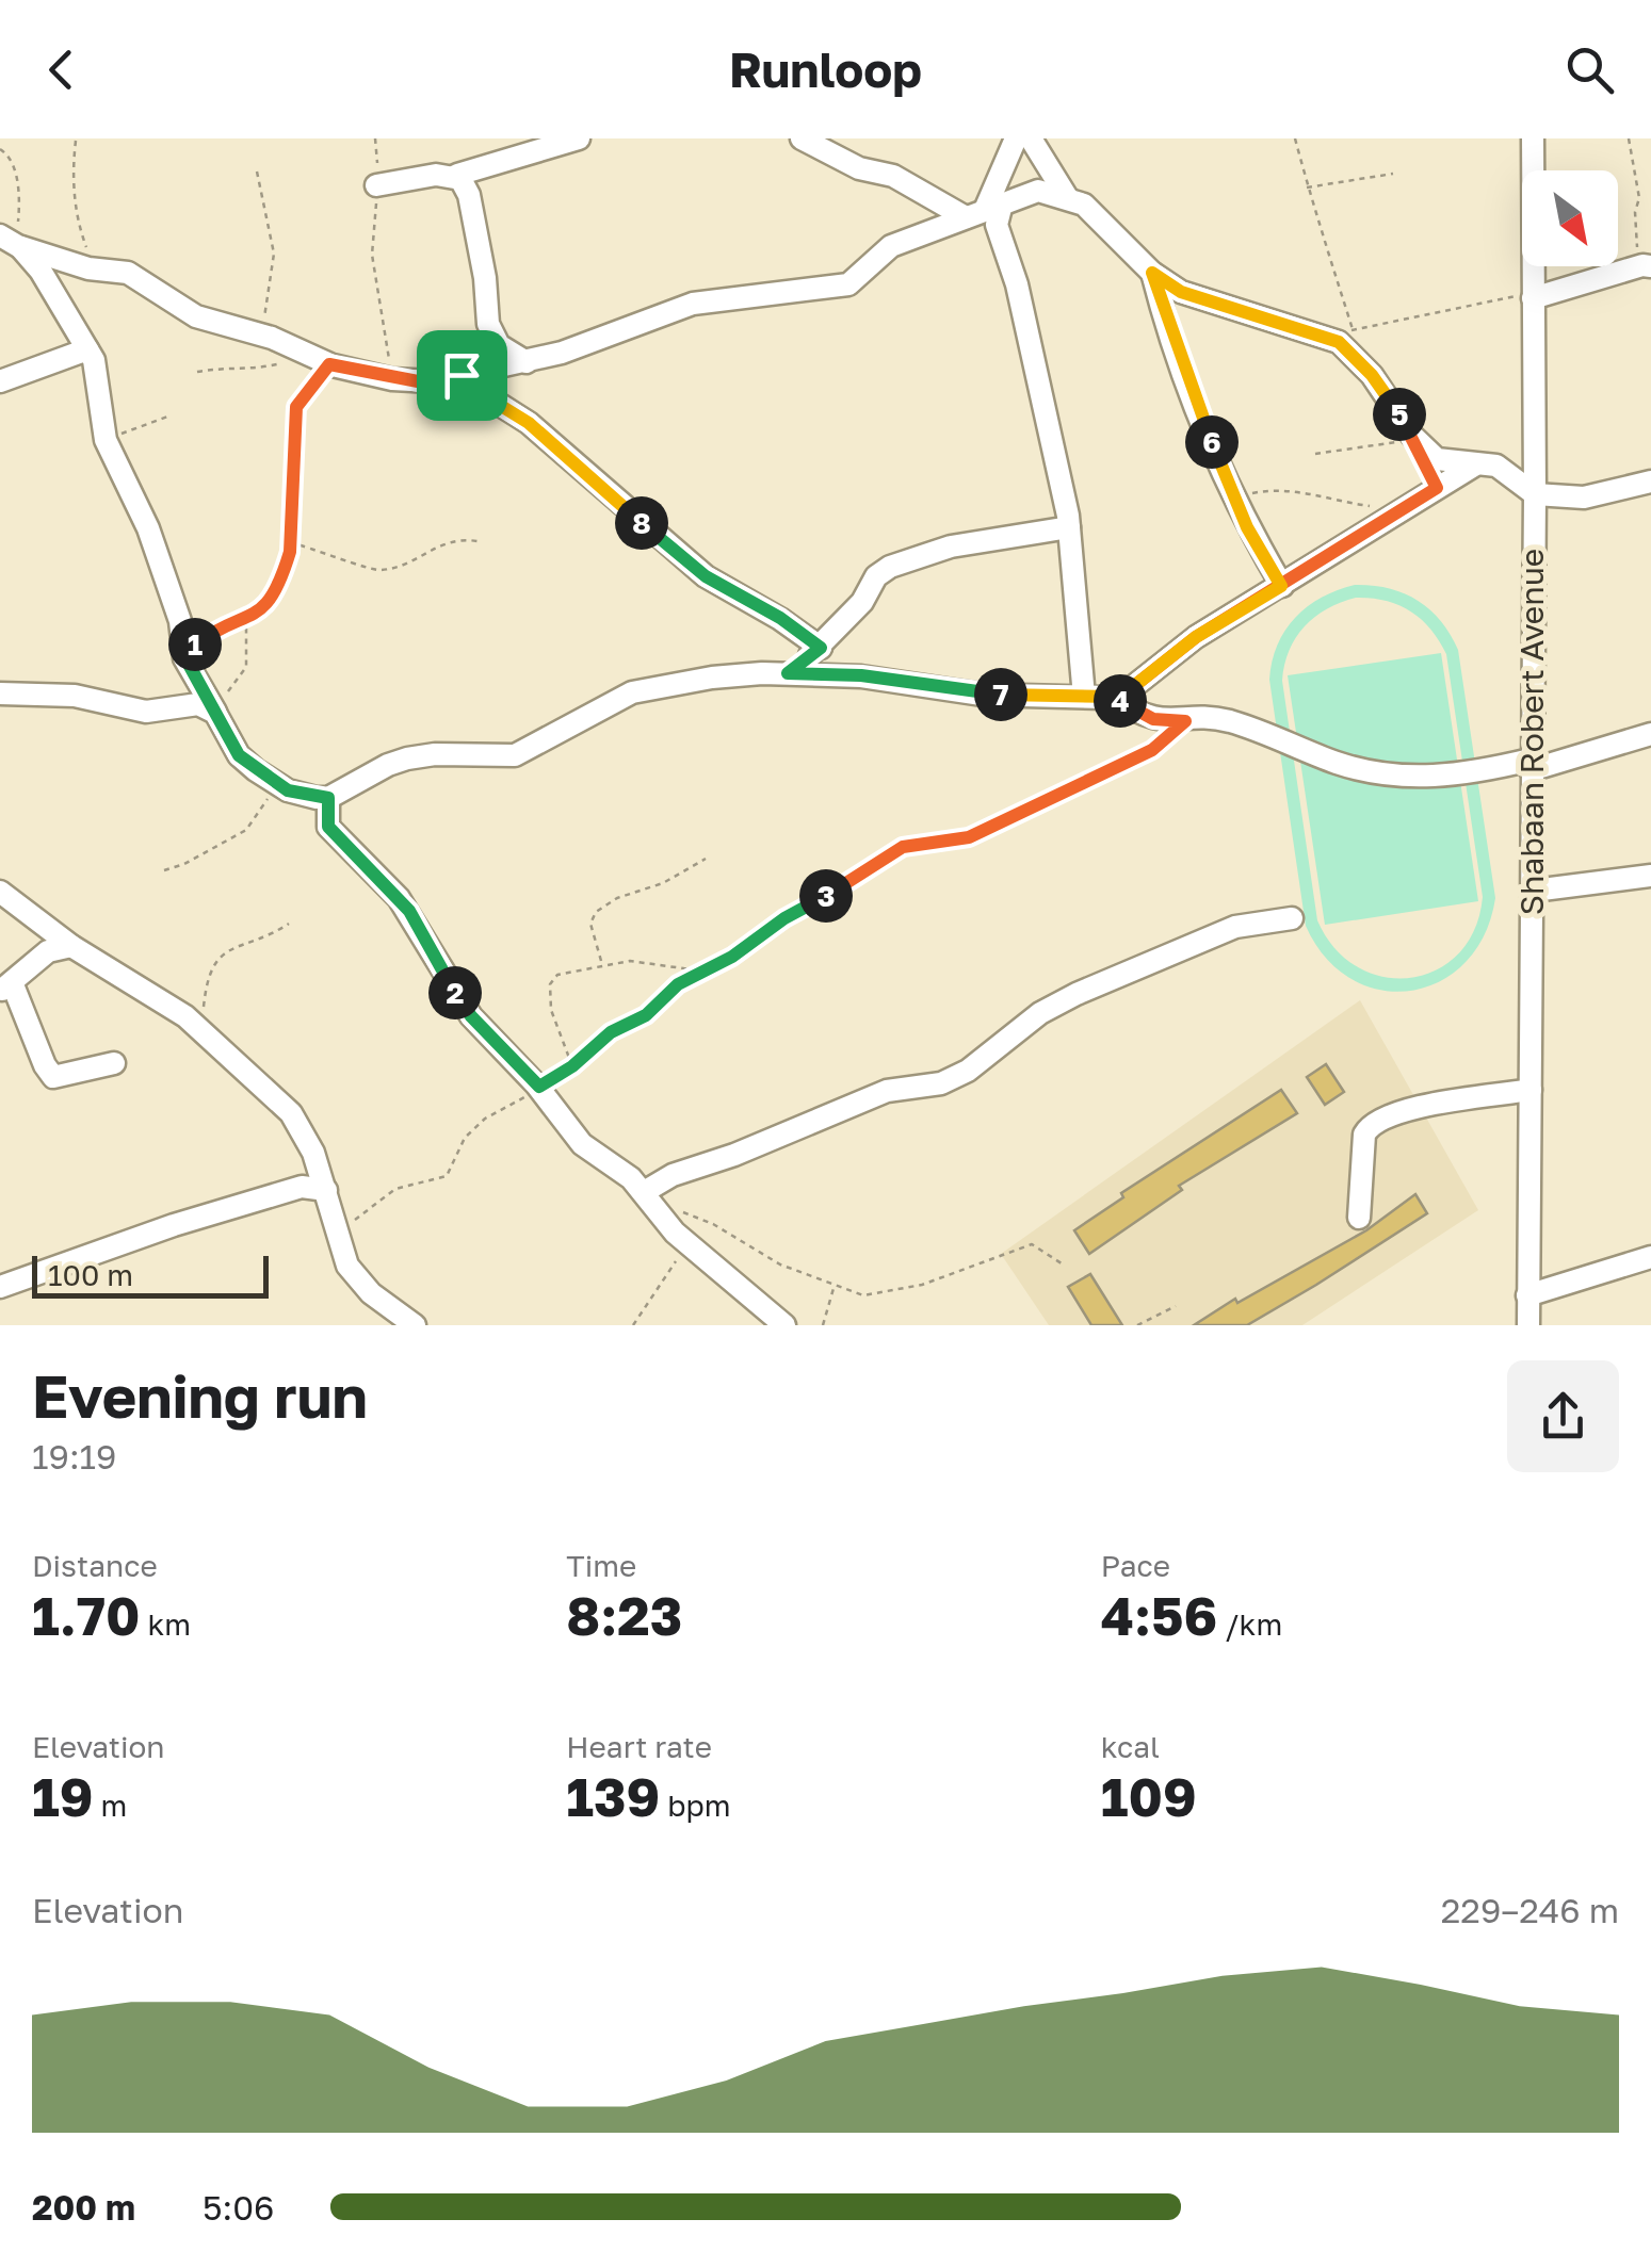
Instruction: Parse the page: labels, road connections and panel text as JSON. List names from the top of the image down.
{
  "streets": {
    "street": ["Shabaan Robert Avenue"]
  },
  "scale_bar": "100 m",
  "north": "bottom right",
  "page": {
    "header": "Runloop",
    "pins": [
      "5",
      "6",
      "8",
      "1",
      "7",
      "4",
      "3",
      "2"
    ],
    "scale": "100 m",
    "heading": ["Evening run", "19:19"],
    "stats": [
      ["Distance", "1.70 km"],
      ["Time", "8:23"],
      ["Pace", "4:56 /km"],
      ["Elevation", "19 m"],
      ["Heart rate", "139 bpm"],
      ["kcal", "109"]
    ],
    "chart": ["Elevation", "229–246 m"],
    "list": [
      {
        "name": "200 m",
        "note": "5:06"
      }
    ]
  }
}
